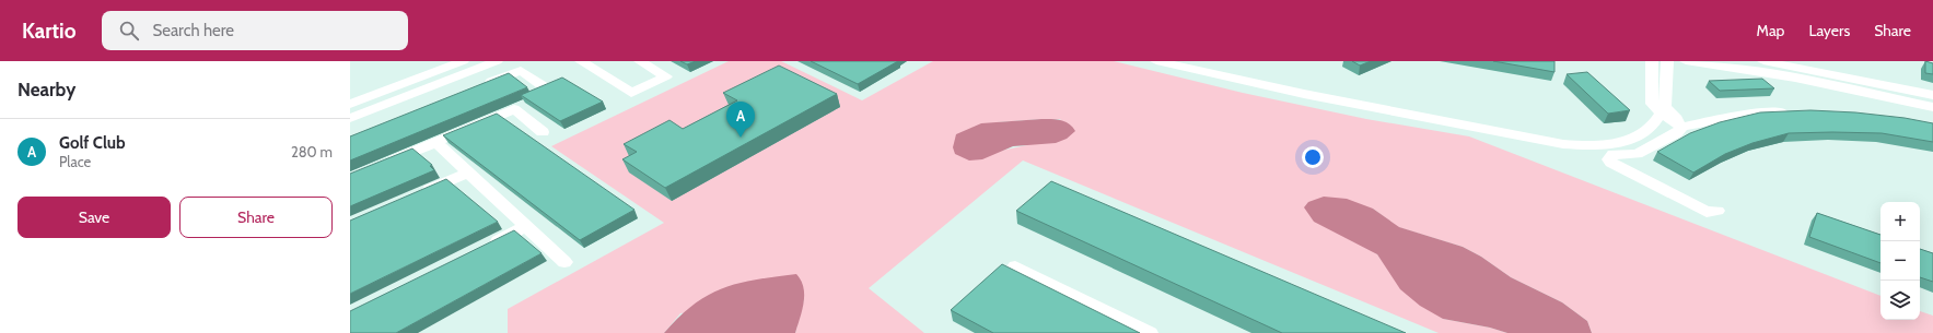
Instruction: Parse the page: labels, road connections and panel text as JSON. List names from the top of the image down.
{
  "page": {
    "header": "Kartio",
    "search": "Search here",
    "nav": ["Map", "Layers", "Share"],
    "heading": "Nearby",
    "pins": "A",
    "list": [
      {
        "mark": "A",
        "name": "Golf Club",
        "note": "Place",
        "value": "280 m"
      }
    ],
    "buttons": ["Save", "Share"],
    "map_buttons": ["+", "−"]
  }
}
